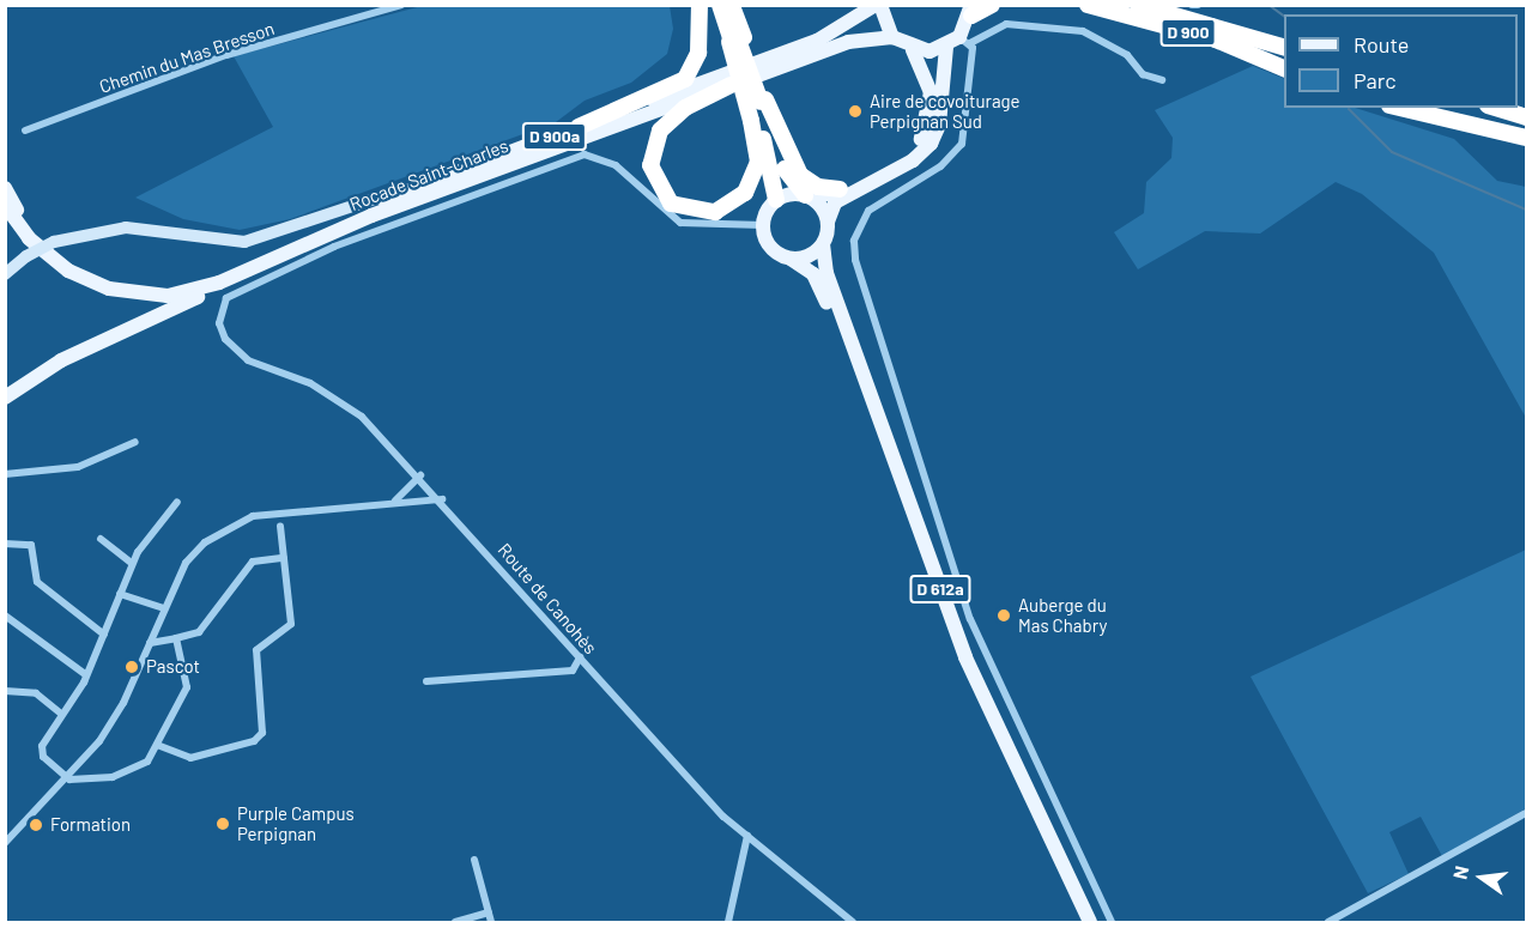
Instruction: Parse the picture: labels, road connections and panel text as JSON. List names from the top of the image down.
{
  "streets": {
    "highway": ["D 900", "D 900a"],
    "main road": ["Rocade Saint-Charles", "D 612a"],
    "street": ["Chemin du Mas Bresson", "Route de Canohès"]
  },
  "crossings": [
    ["D 900a", "Rocade Saint-Charles"],
    ["D 612a", "Route de Canohès"]
  ],
  "places": [
    "Aire de covoiturage Perpignan Sud",
    "Auberge du Mas Chabry",
    "Pascot",
    "Purple Campus Perpignan",
    "Formation"
  ],
  "legend": ["Route", "Parc"],
  "north": "left"
}
